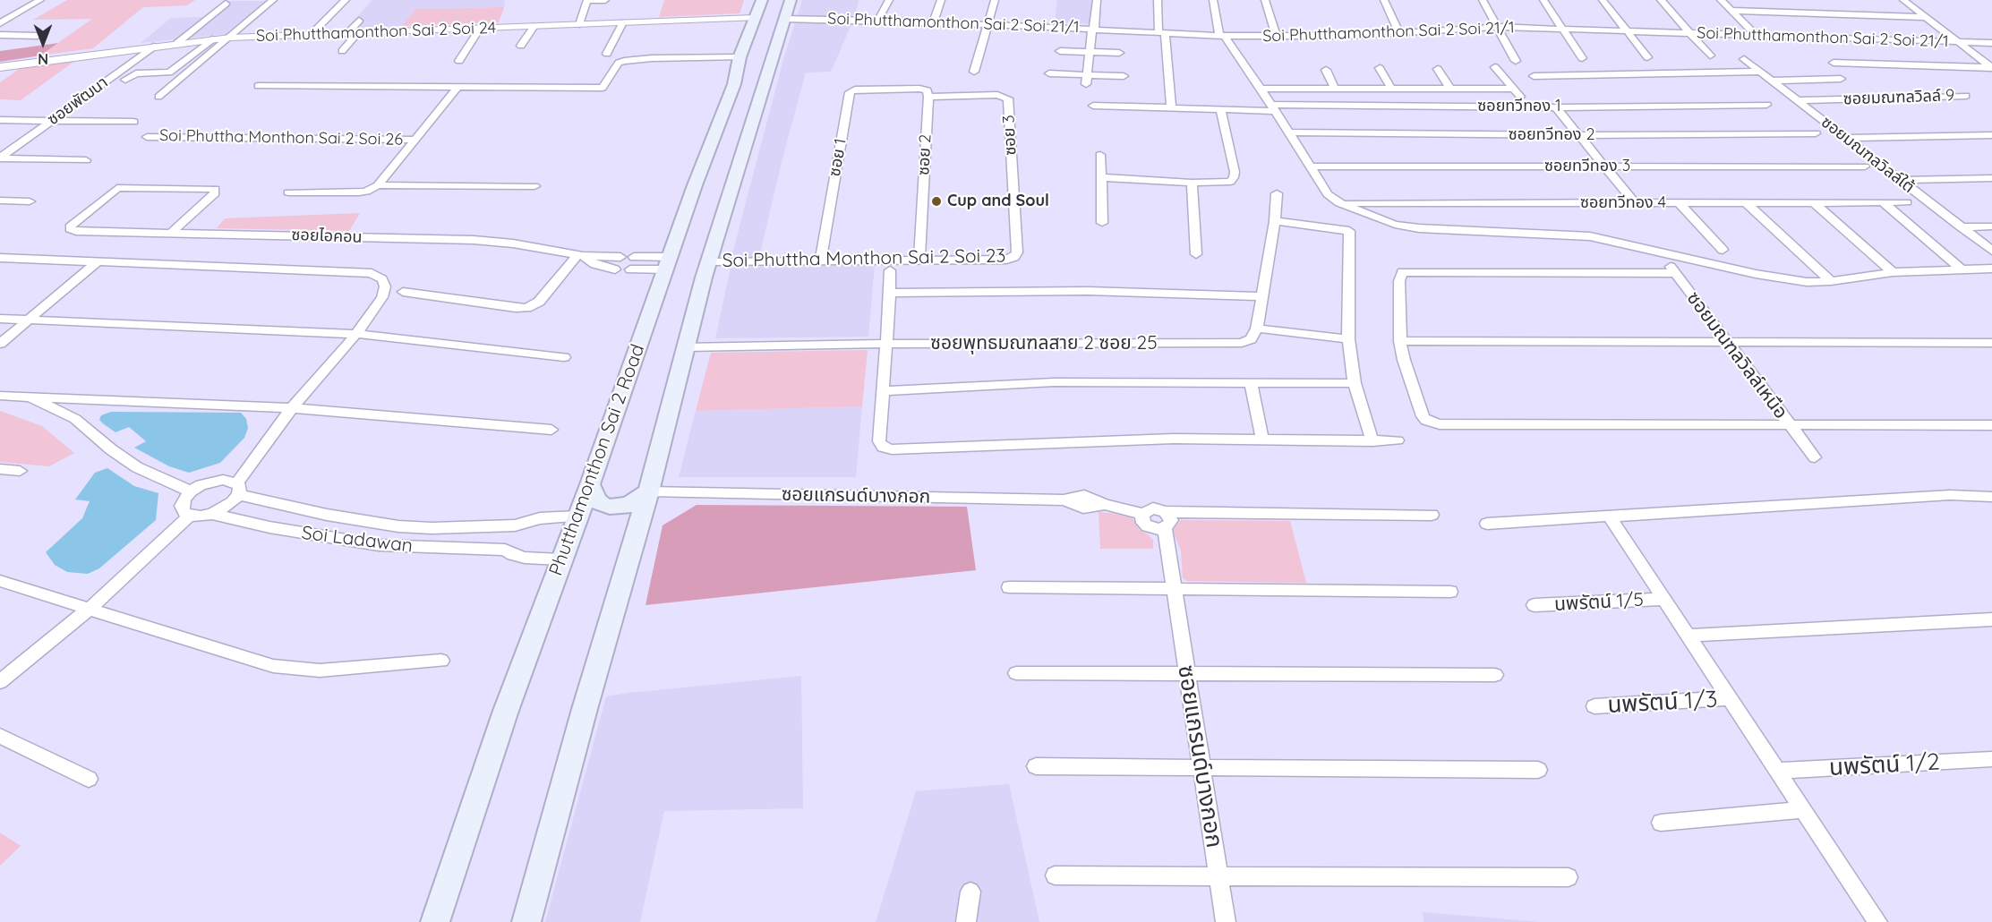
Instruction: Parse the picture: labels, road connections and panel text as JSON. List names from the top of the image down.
{
  "streets": {
    "main road": ["Phutthamonthon Sai 2 Road"],
    "street": [
      "Soi Phutthamonthon Sai 2 Soi 21/1",
      "Soi Phutthamonthon Sai 2 Soi 24",
      "ซอยมณฑลวิลล์ 9",
      "ซอยพัฒนา",
      "ซอยทวีทอง 1",
      "ซอย 3",
      "ซอยทวีทอง 2",
      "Soi Phuttha Monthon Sai 2 Soi 26",
      "ซอย 2",
      "ซอยมณฑลวิลล์ใต้",
      "ซอย 1",
      "ซอยทวีทอง 3",
      "ซอยทวีทอง 4",
      "ซอยไอคอน",
      "Soi Phuttha Monthon Sai 2 Soi 23",
      "ซอยพุทธมณฑลสาย 2 ซอย 25",
      "ซอยมณฑลวิลล์เหนือ",
      "ซอยแกรนด์บางกอก",
      "Soi Ladawan",
      "นพรัตน์ 1/5",
      "นพรัตน์ 1/3",
      "นพรัตน์ 1/2"
    ]
  },
  "crossings": [
    ["Soi Phutthamonthon Sai 2 Soi 21/1", "Soi Phutthamonthon Sai 2 Soi 24"],
    ["Soi Phutthamonthon Sai 2 Soi 21/1", "Phutthamonthon Sai 2 Road"],
    ["Soi Phutthamonthon Sai 2 Soi 24", "ซอยพัฒนา"],
    ["Soi Phutthamonthon Sai 2 Soi 24", "Phutthamonthon Sai 2 Road"],
    ["ซอยมณฑลวิลล์ 9", "ซอยมณฑลวิลล์ใต้"],
    ["ซอย 3", "ซอย 2"],
    ["ซอย 3", "ซอย 1"],
    ["ซอย 3", "Soi Phuttha Monthon Sai 2 Soi 23"],
    ["ซอย 2", "ซอย 1"],
    ["ซอย 2", "Soi Phuttha Monthon Sai 2 Soi 23"],
    ["ซอย 1", "Soi Phuttha Monthon Sai 2 Soi 23"],
    ["Soi Phuttha Monthon Sai 2 Soi 23", "Phutthamonthon Sai 2 Road"],
    ["ซอยพุทธมณฑลสาย 2 ซอย 25", "Phutthamonthon Sai 2 Road"],
    ["Phutthamonthon Sai 2 Road", "ซอยแกรนด์บางกอก"],
    ["Phutthamonthon Sai 2 Road", "Soi Ladawan"]
  ],
  "places": ["Cup and Soul"],
  "north": "bottom"
}
